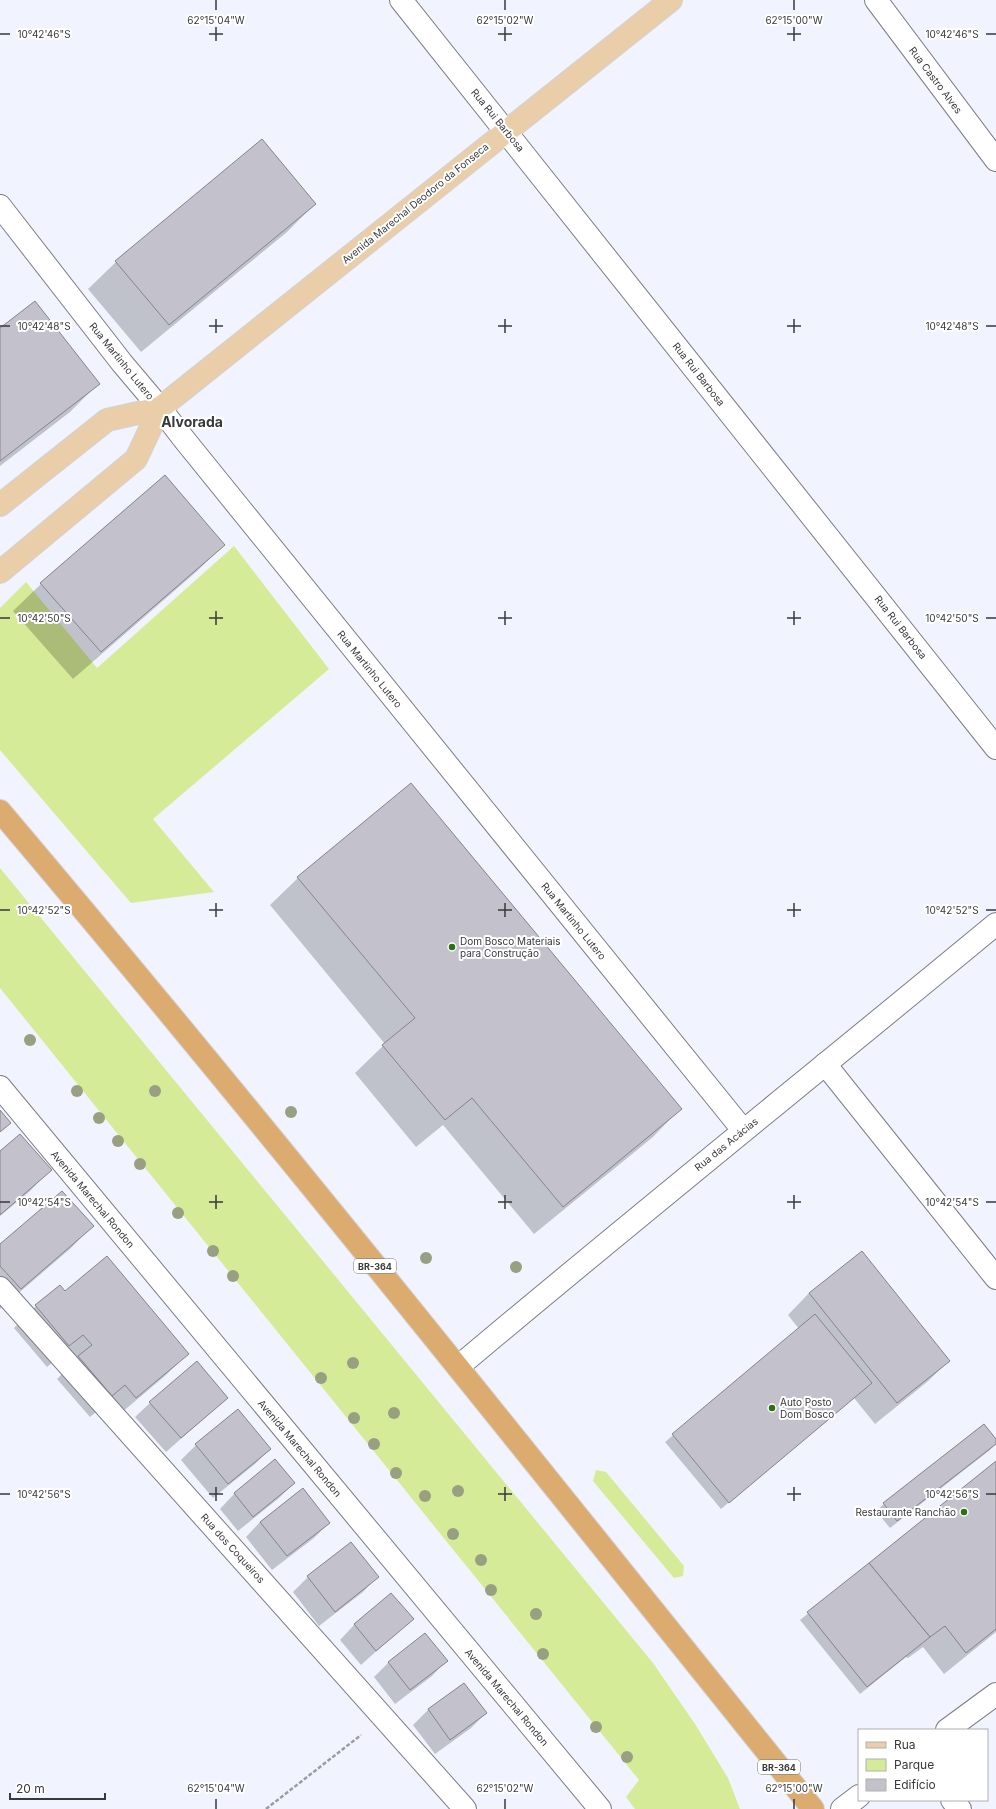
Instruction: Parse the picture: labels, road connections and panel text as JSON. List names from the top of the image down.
{
  "streets": {
    "highway": ["BR-364"],
    "main road": ["Avenida Marechal Deodoro da Fonseca"],
    "street": [
      "Rua Castro Alves",
      "Rua Rui Barbosa",
      "Rua Martinho Lutero",
      "Rua das Acácias",
      "Avenida Marechal Rondon",
      "Rua dos Coqueiros"
    ]
  },
  "crossings": [
    ["Rua Rui Barbosa", "Avenida Marechal Deodoro da Fonseca"],
    ["Avenida Marechal Deodoro da Fonseca", "Rua Martinho Lutero"],
    ["Rua Martinho Lutero", "Rua das Acácias"],
    ["Rua das Acácias", "BR-364"]
  ],
  "districts": ["Alvorada"],
  "places": ["Dom Bosco Materiais para Construção", "Auto Posto Dom Bosco", "Restaurante Ranchão"],
  "legend": ["Rua", "Parque", "Edifício"],
  "scale_bar": "20 m",
  "coordinates": [
    "62°15'04\"W",
    "62°15'02\"W",
    "62°15'00\"W",
    "10°42'46\"S",
    "10°42'48\"S",
    "10°42'50\"S",
    "10°42'52\"S",
    "10°42'54\"S",
    "10°42'56\"S"
  ]
}
